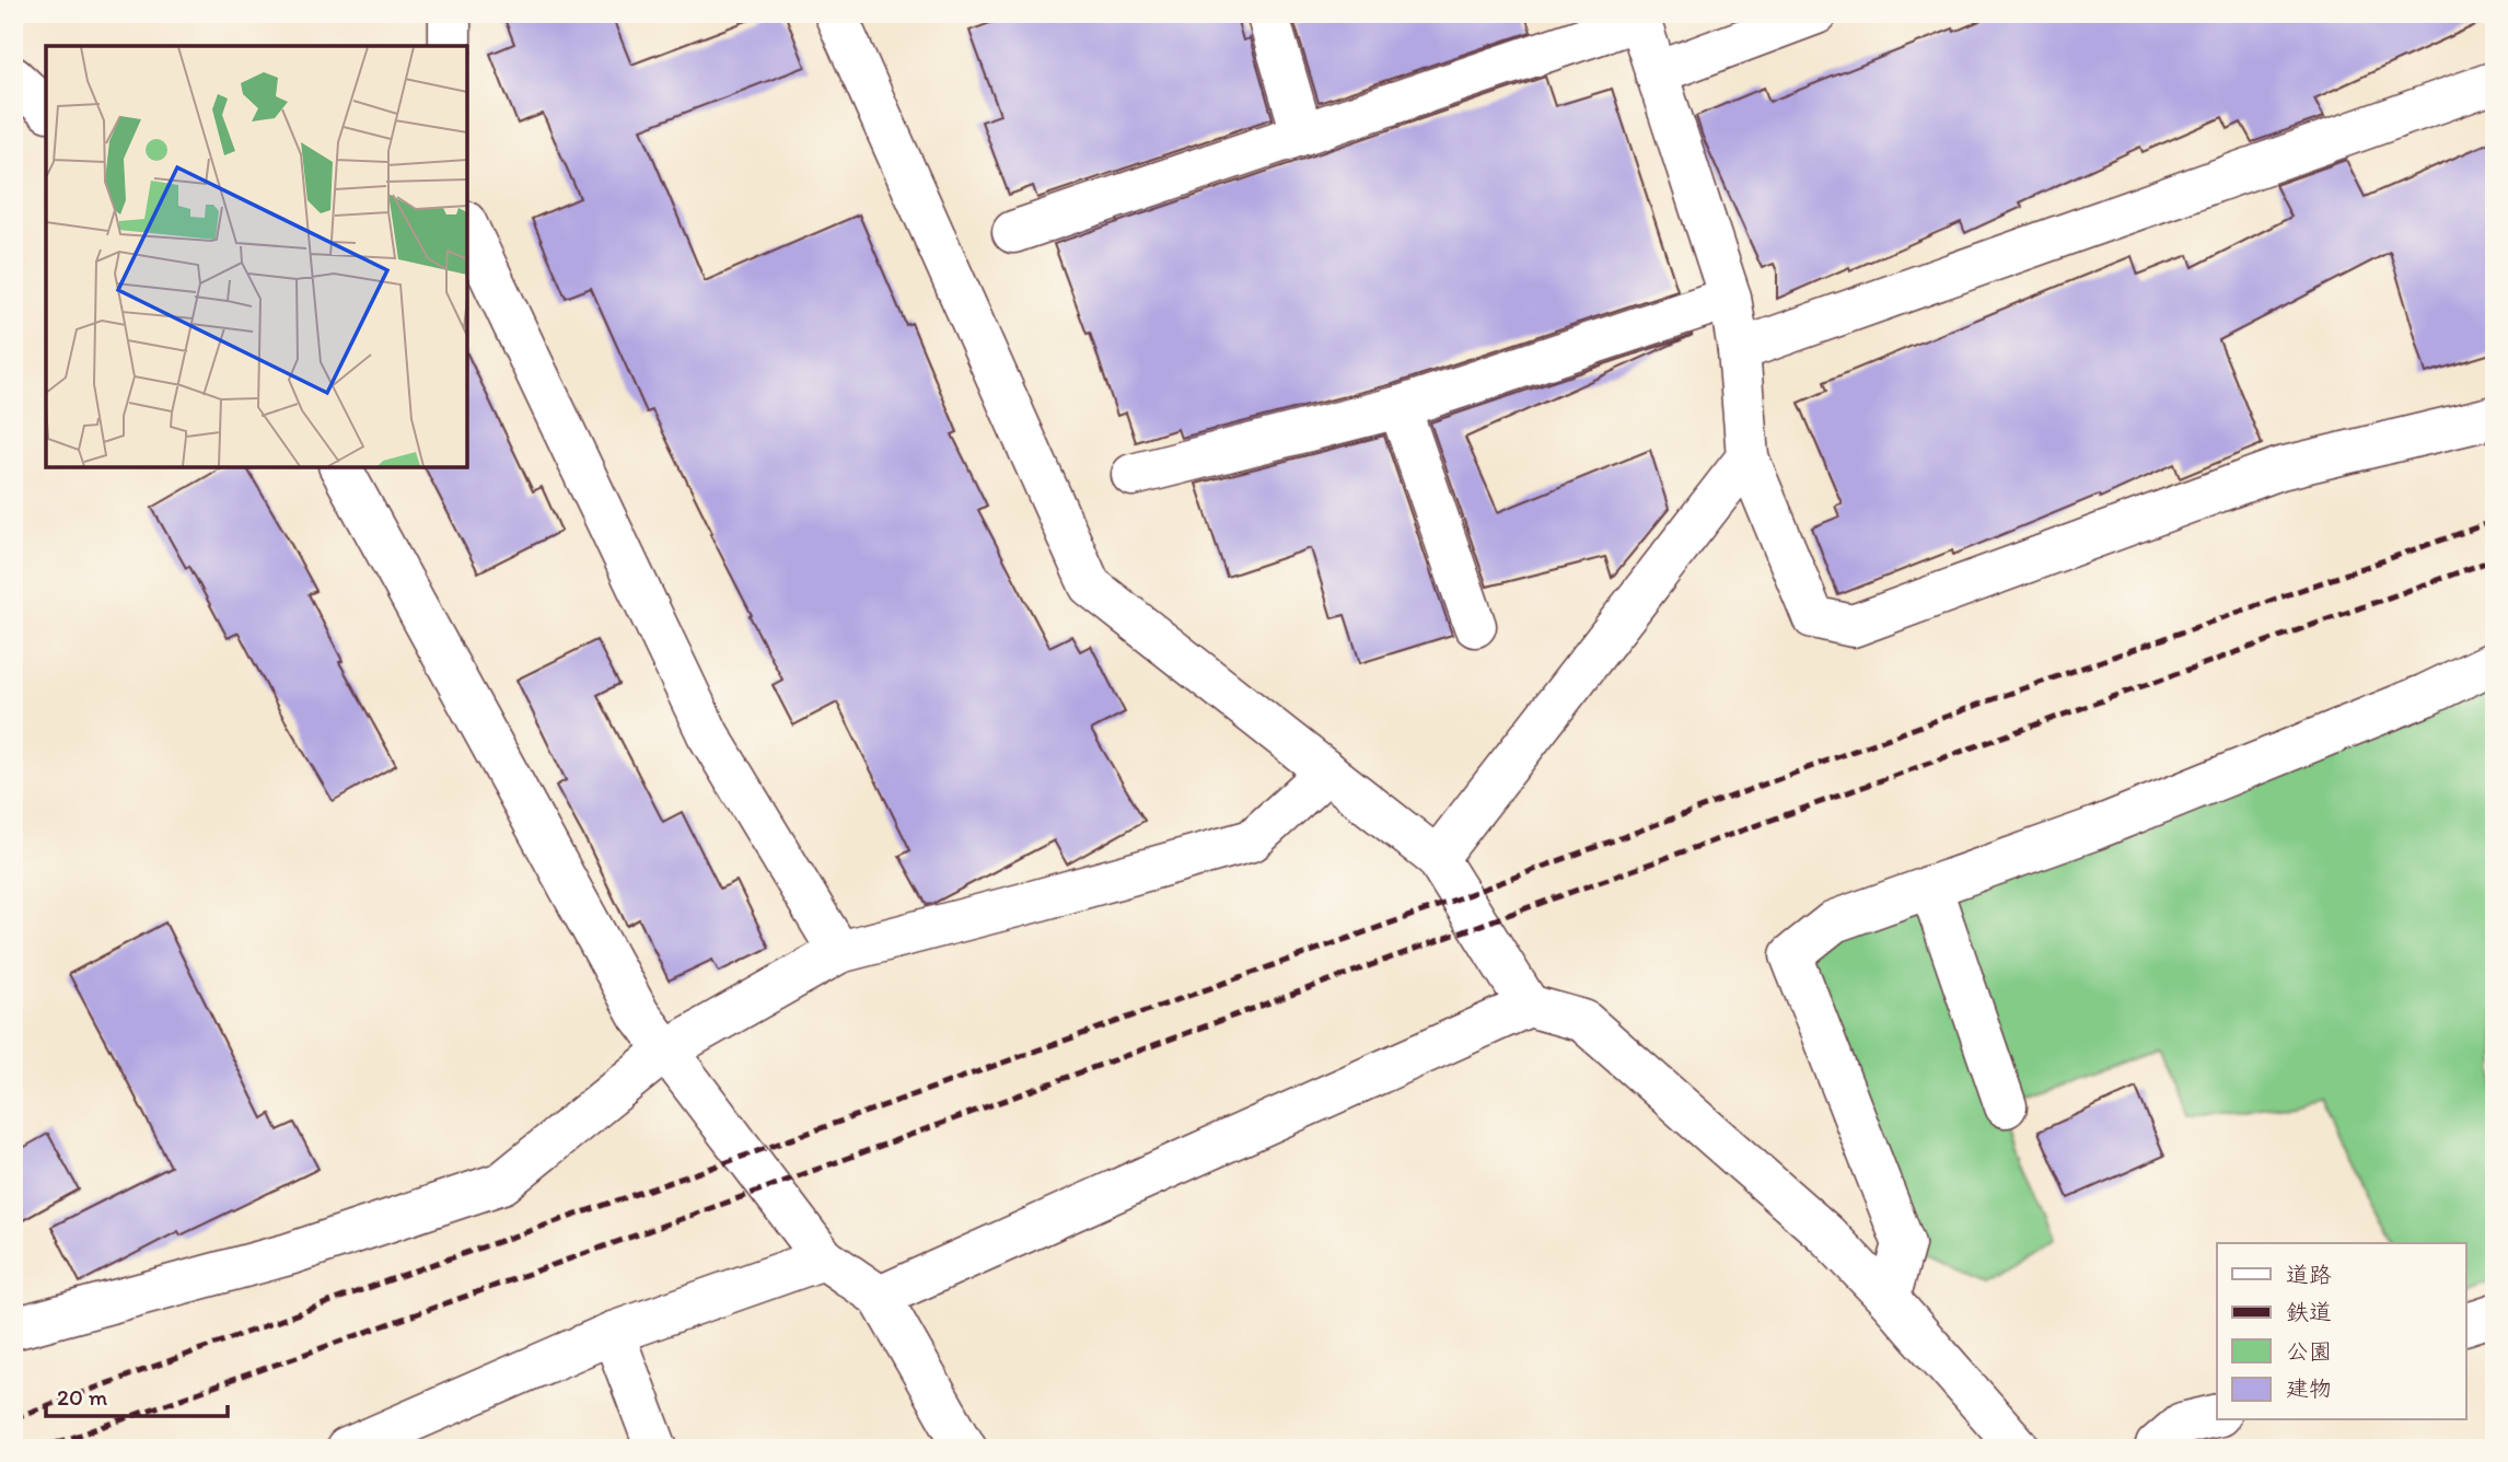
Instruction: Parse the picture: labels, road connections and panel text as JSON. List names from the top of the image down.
{
  "legend": [
    "道路",
    "鉄道",
    "公園",
    "建物"
  ],
  "scale_bar": "20 m"
}
